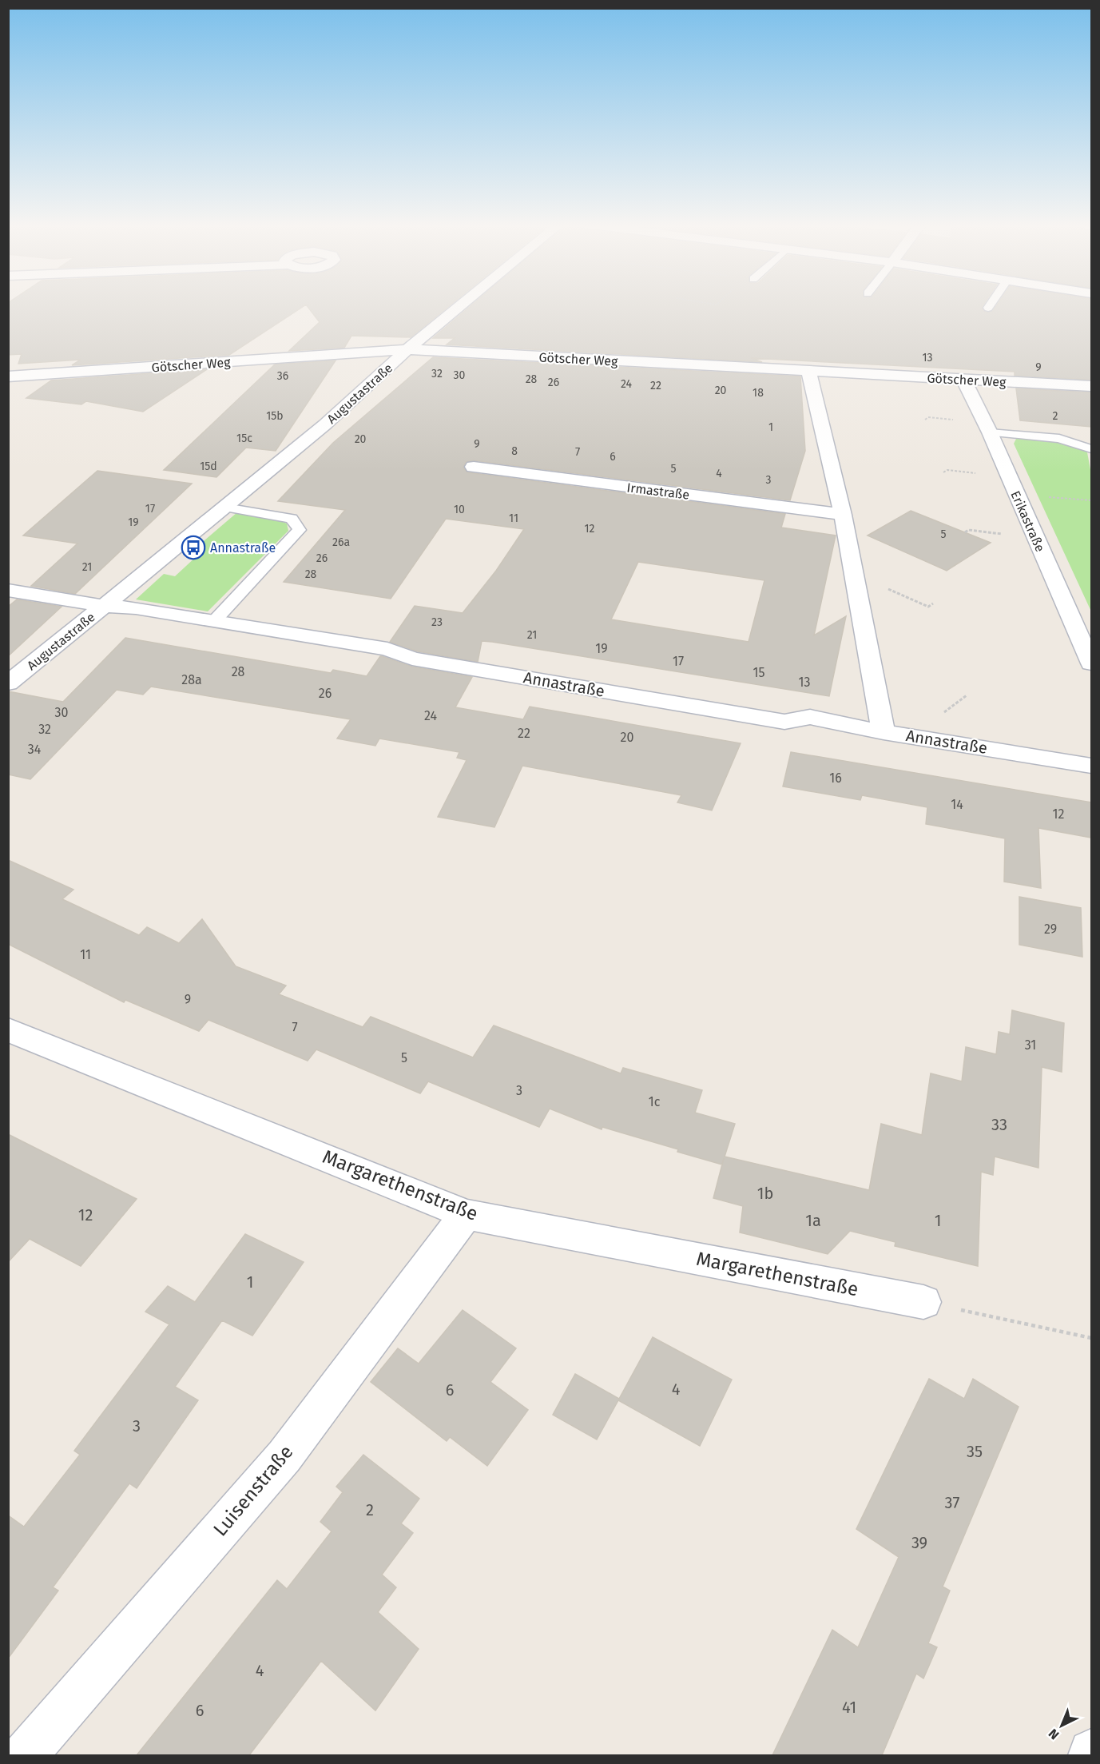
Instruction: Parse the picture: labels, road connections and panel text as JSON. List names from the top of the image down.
{
  "streets": {
    "street": [
      "Götscher Weg",
      "Augustastraße",
      "Irmastraße",
      "Erikastraße",
      "Annastraße",
      "Margarethenstraße",
      "Luisenstraße"
    ]
  },
  "crossings": [
    ["Götscher Weg", "Augustastraße"],
    ["Götscher Weg", "Erikastraße"],
    ["Augustastraße", "Annastraße"],
    ["Margarethenstraße", "Luisenstraße"]
  ],
  "places": {
    "bus stop": ["Annastraße"]
  },
  "house_numbers": [
    "13",
    "9",
    "32",
    "30",
    "36",
    "28",
    "26",
    "24",
    "22",
    "20",
    "18",
    "15b",
    "2",
    "1",
    "15c",
    "20",
    "9",
    "8",
    "7",
    "6",
    "15d",
    "5",
    "4",
    "3",
    "17",
    "10",
    "11",
    "19",
    "12",
    "5",
    "26a",
    "26",
    "21",
    "28",
    "23",
    "21",
    "19",
    "17",
    "28",
    "15",
    "28a",
    "13",
    "26",
    "30",
    "24",
    "32",
    "22",
    "20",
    "34",
    "16",
    "14",
    "12",
    "29",
    "11",
    "9",
    "7",
    "31",
    "5",
    "3",
    "1c",
    "33",
    "1b",
    "12",
    "1a",
    "1",
    "1",
    "4",
    "6",
    "3",
    "35",
    "37",
    "2",
    "39",
    "4",
    "41",
    "6"
  ],
  "north": "bottom left"
}
